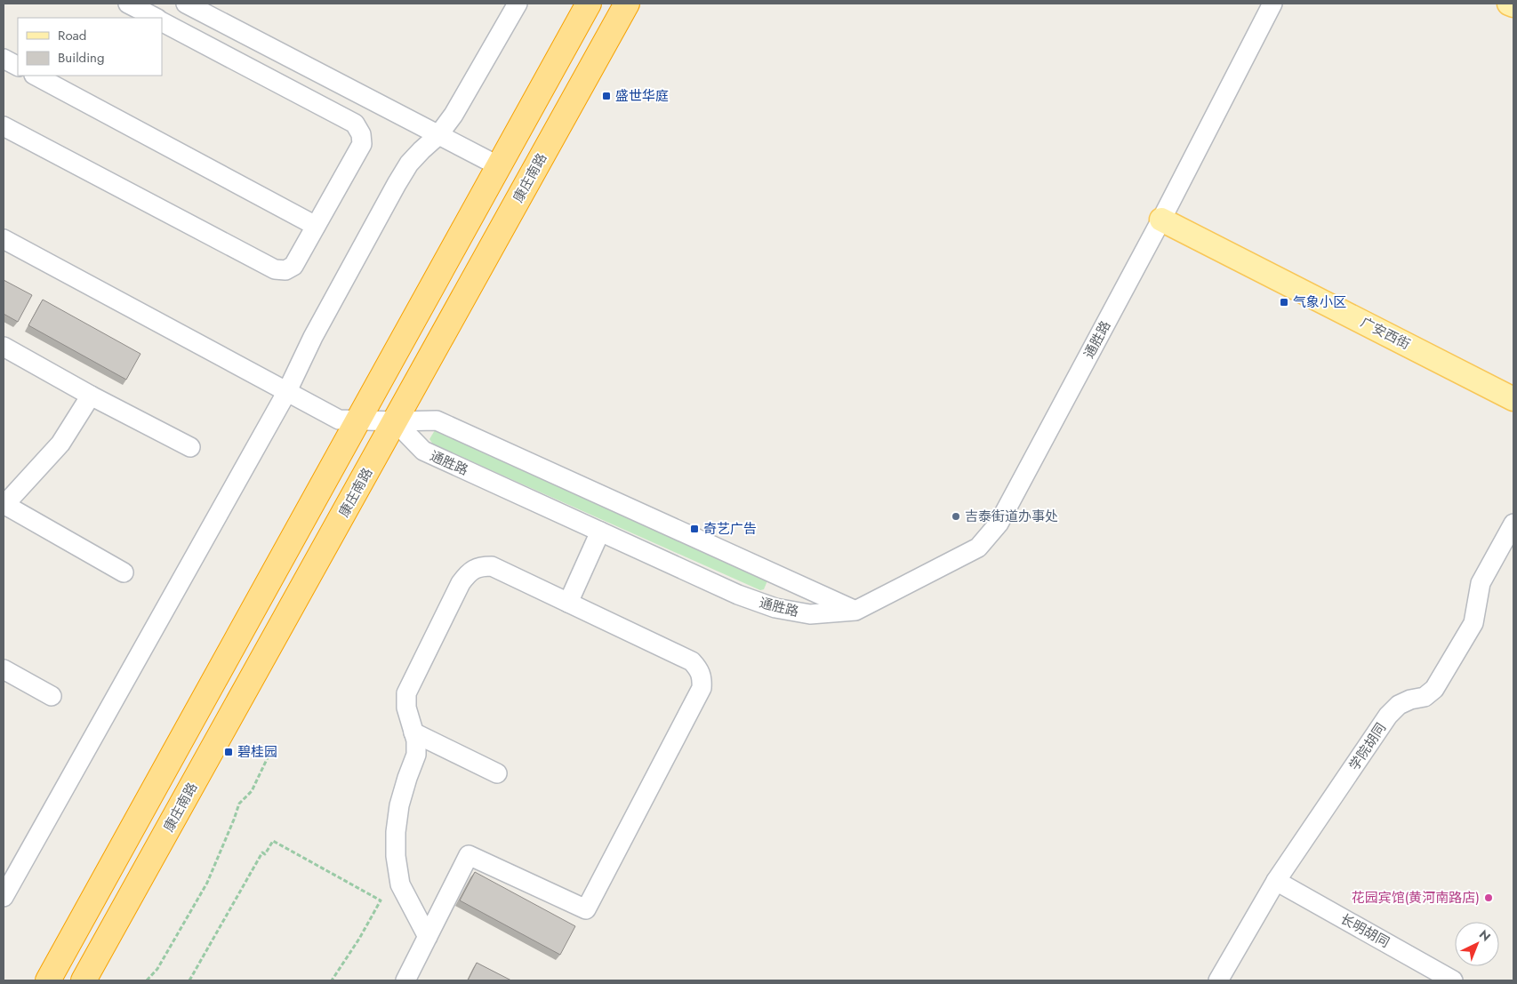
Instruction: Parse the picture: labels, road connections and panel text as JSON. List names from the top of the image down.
{
  "streets": {
    "highway": ["康庄南路"],
    "main road": ["广安西街"],
    "street": ["通胜路", "学院胡同", "长明胡同"]
  },
  "crossings": [
    ["康庄南路", "通胜路"],
    ["广安西街", "通胜路"],
    ["学院胡同", "长明胡同"]
  ],
  "places": {
    "transit": [
      "盛世华庭",
      "气象小区",
      "奇艺广告",
      "碧桂园"
    ],
    "other": ["吉泰街道办事处", "花园宾馆(黄河南路店)"]
  },
  "legend": ["Road", "Building"],
  "north": "top right"
}
